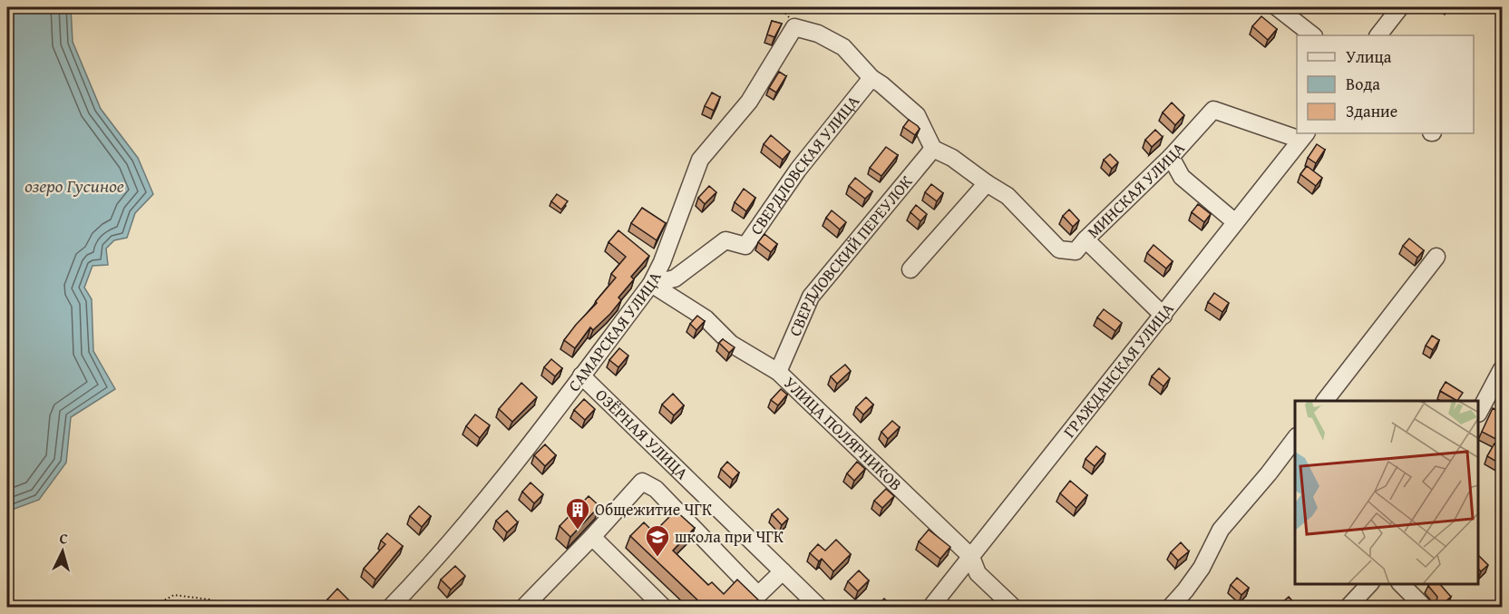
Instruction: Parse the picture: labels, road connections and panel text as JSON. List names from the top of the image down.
{
  "streets": {
    "street": [
      "СВЕРДЛОВСКАЯ УЛИЦА",
      "МИНСКАЯ УЛИЦА",
      "СВЕРДЛОВСКИЙ ПЕРЕУЛОК",
      "САМАРСКАЯ УЛИЦА",
      "ГРАЖДАНСКАЯ УЛИЦА",
      "УЛИЦА ПОЛЯРНИКОВ",
      "ОЗЁРНАЯ УЛИЦА"
    ]
  },
  "crossings": [
    ["СВЕРДЛОВСКАЯ УЛИЦА", "САМАРСКАЯ УЛИЦА"],
    ["СВЕРДЛОВСКАЯ УЛИЦА", "УЛИЦА ПОЛЯРНИКОВ"],
    ["МИНСКАЯ УЛИЦА", "ГРАЖДАНСКАЯ УЛИЦА"],
    ["СВЕРДЛОВСКИЙ ПЕРЕУЛОК", "УЛИЦА ПОЛЯРНИКОВ"],
    ["САМАРСКАЯ УЛИЦА", "УЛИЦА ПОЛЯРНИКОВ"],
    ["САМАРСКАЯ УЛИЦА", "ОЗЁРНАЯ УЛИЦА"],
    ["ГРАЖДАНСКАЯ УЛИЦА", "УЛИЦА ПОЛЯРНИКОВ"]
  ],
  "water": ["озеро Гусиное"],
  "places": {
    "building": ["Общежитие ЧГК"],
    "school or university": ["школа при ЧГК"]
  },
  "legend": ["Улица", "Вода", "Здание"],
  "north": "top"
}
